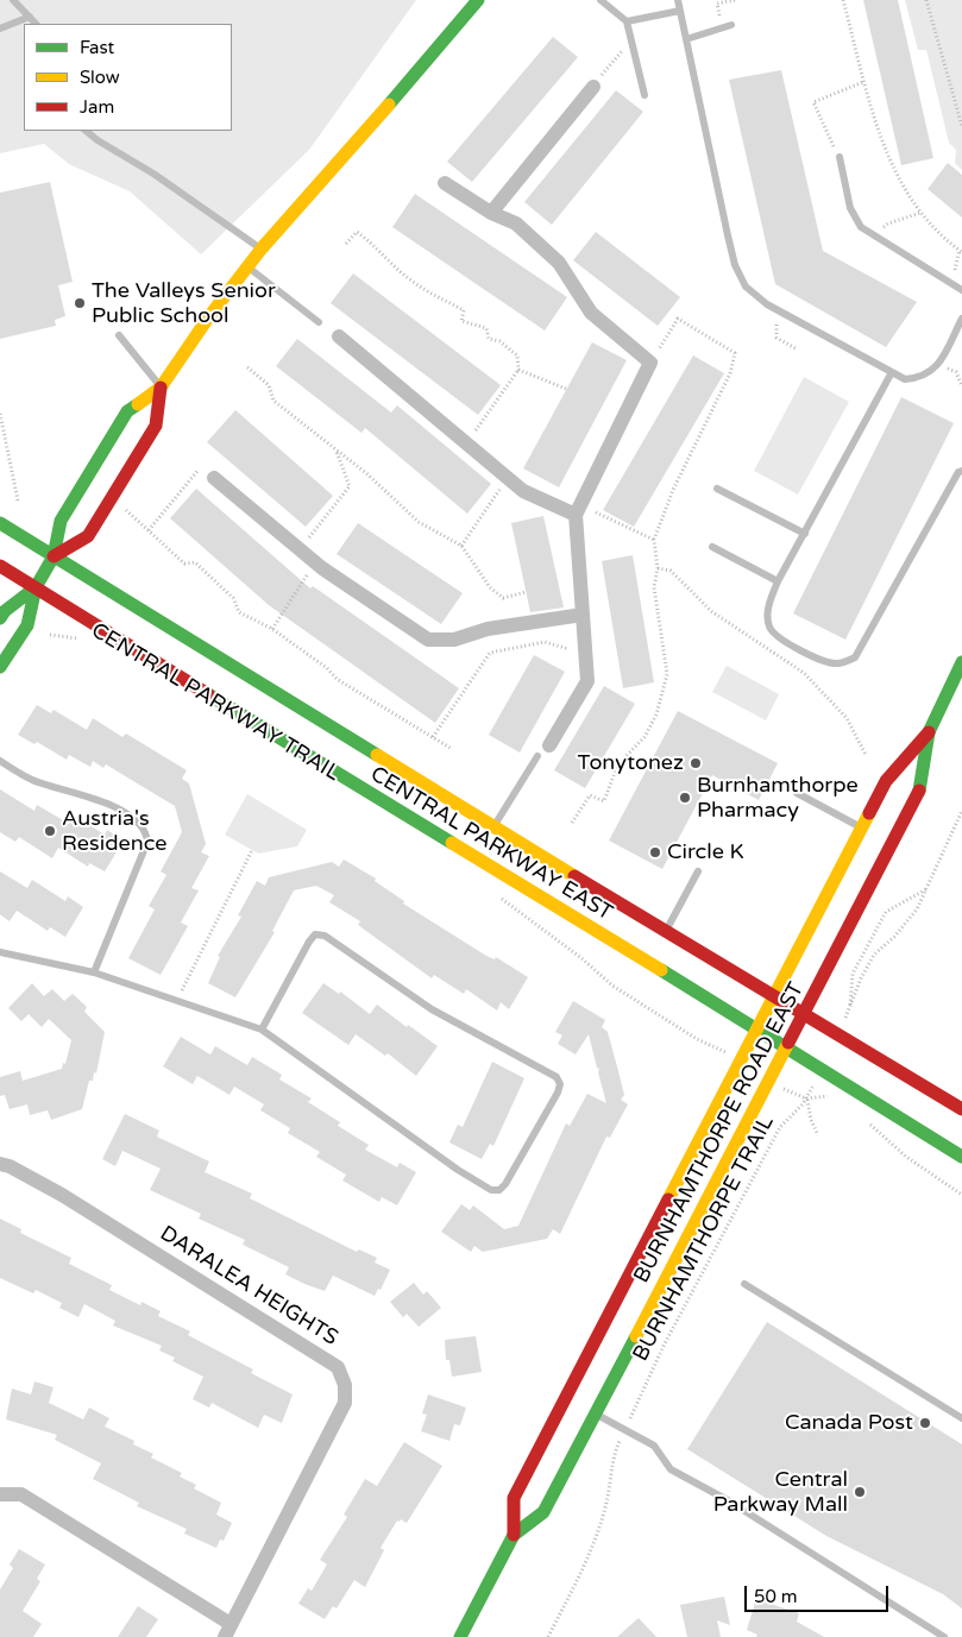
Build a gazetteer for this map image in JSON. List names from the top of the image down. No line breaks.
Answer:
{"streets":{"street":["CENTRAL PARKWAY EAST","BURNHAMTHORPE ROAD EAST","DARALEA HEIGHTS"],"path":["CENTRAL PARKWAY TRAIL","BURNHAMTHORPE TRAIL"]},"crossings":[["CENTRAL PARKWAY EAST","BURNHAMTHORPE ROAD EAST"]],"places":["The Valleys Senior Public School","Tonytonez","Burnhamthorpe Pharmacy","Austria's Residence","Circle K","Canada Post","Central Parkway Mall"],"legend":["Fast","Slow","Jam"],"scale_bar":"50 m"}
